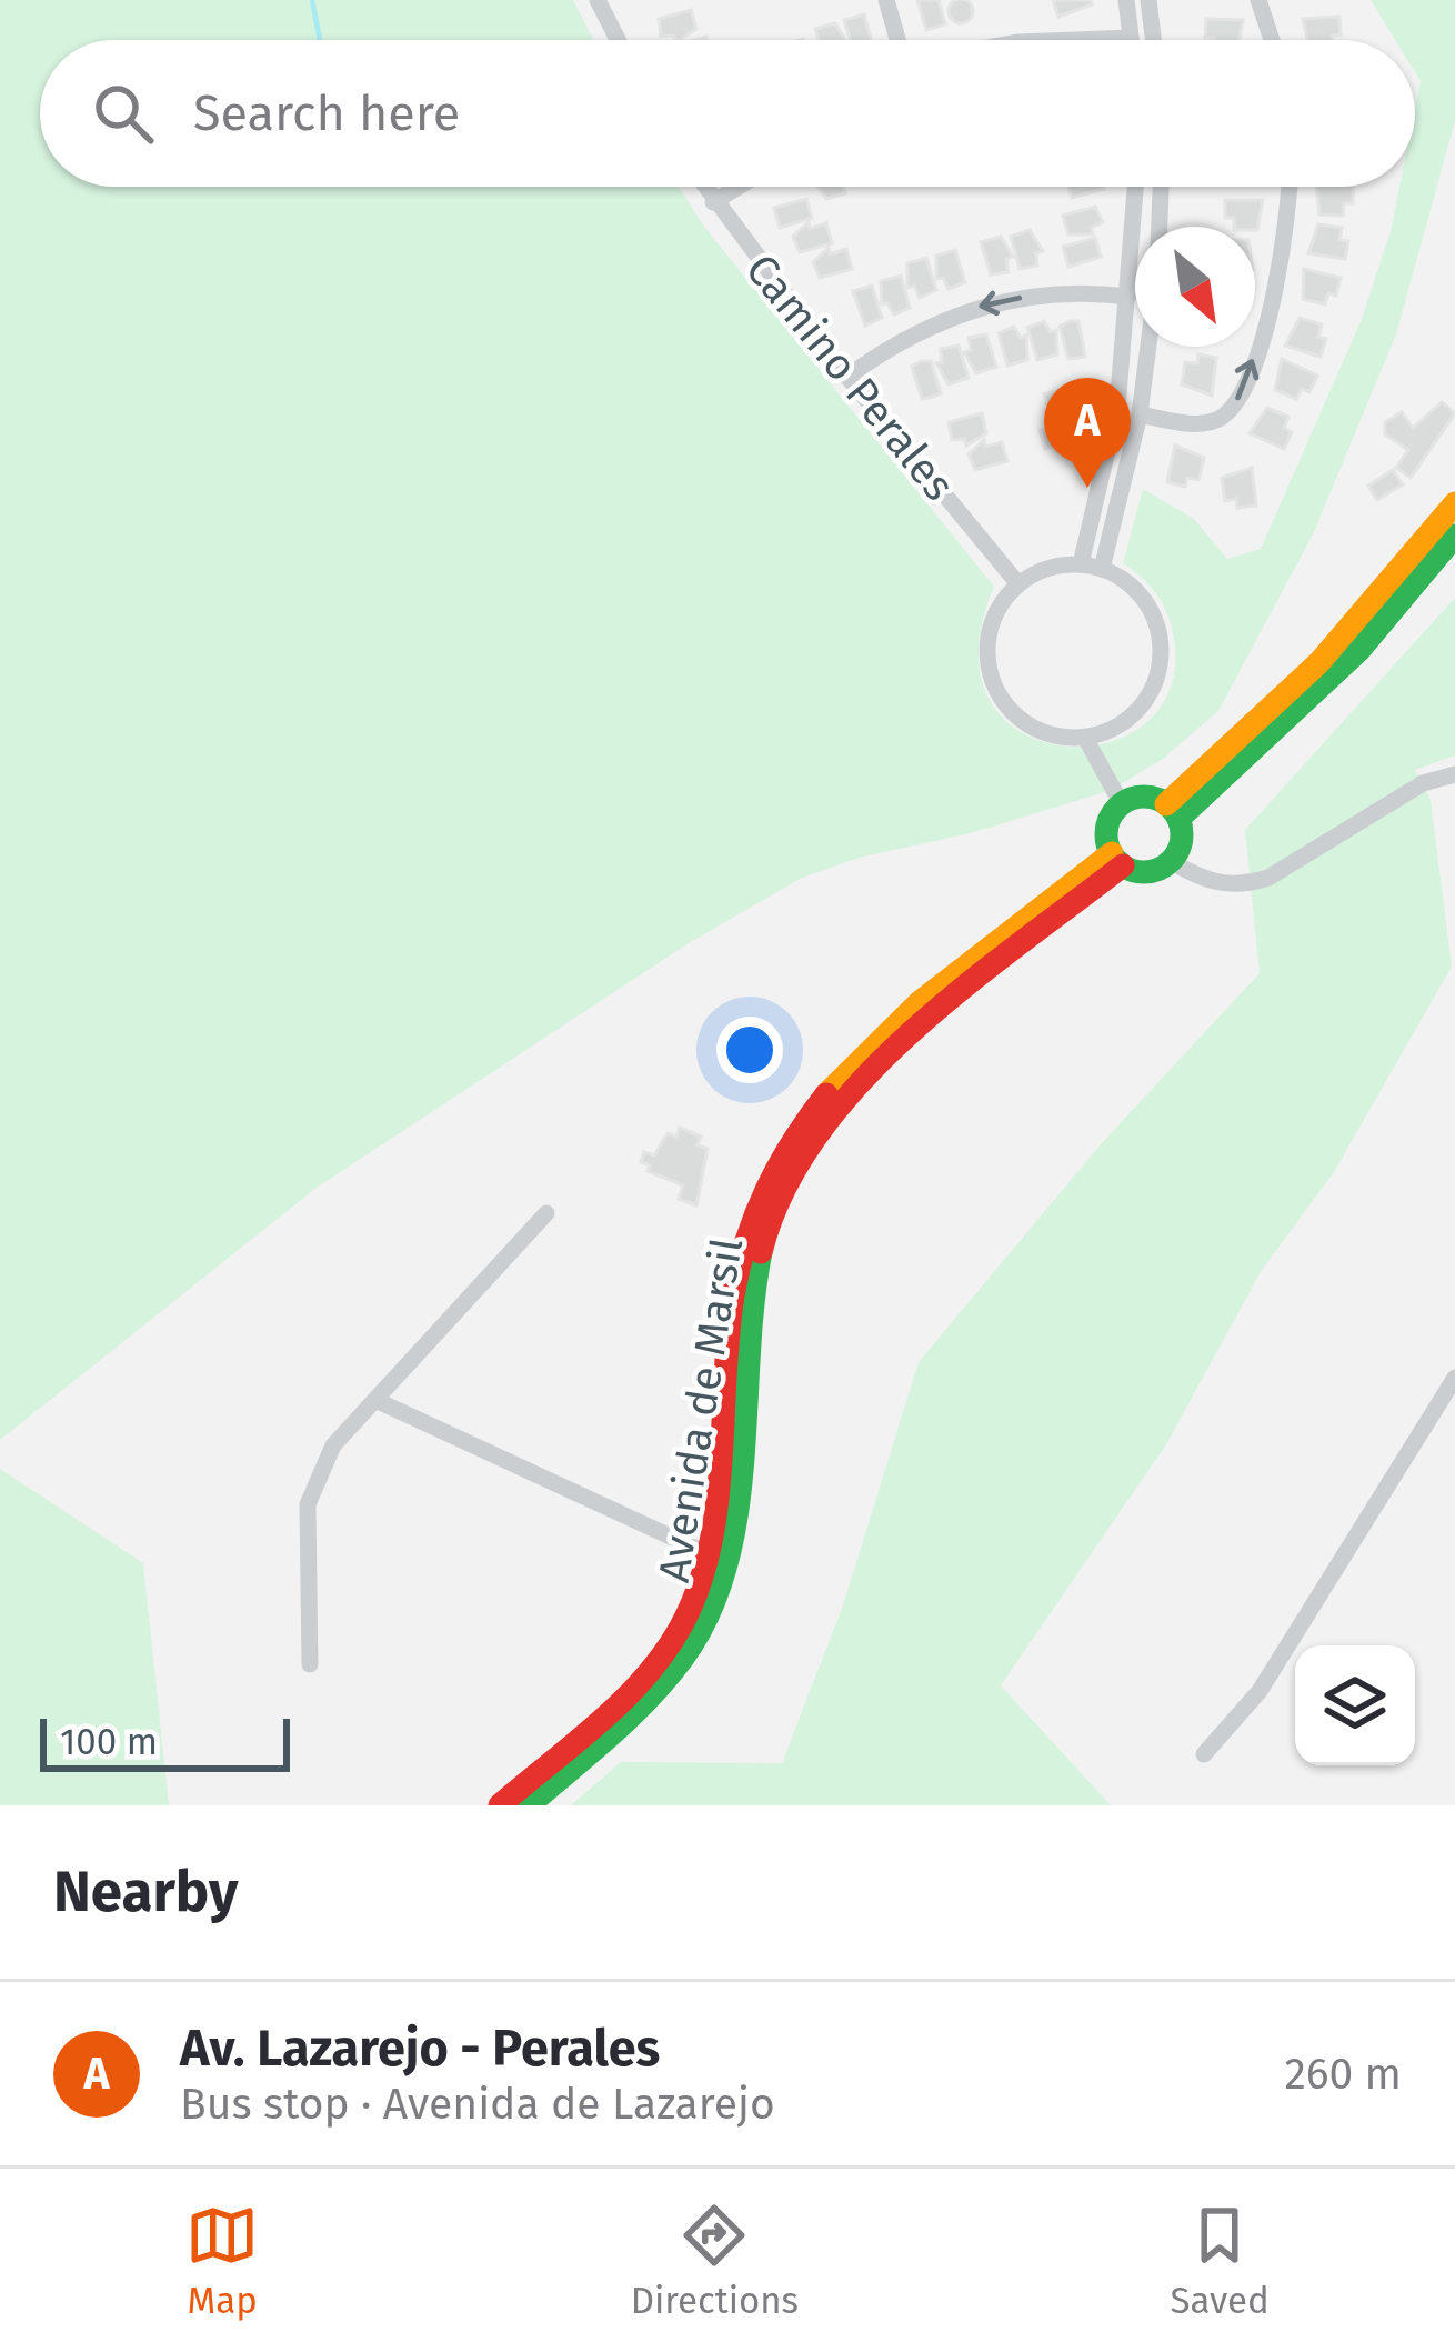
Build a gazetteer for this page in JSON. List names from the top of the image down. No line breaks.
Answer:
{"streets":{"street":["Camino Perales","Avenida de Marsil"]},"scale_bar":"100 m","north":"bottom right","page":{"search":"Search here","pins":"A","scale":"100 m","heading":"Nearby","list":[{"mark":"A","name":"Av. Lazarejo - Perales","note":"Bus stop · Avenida de Lazarejo","value":"260 m"}],"nav":["Map","Directions","Saved"]}}
